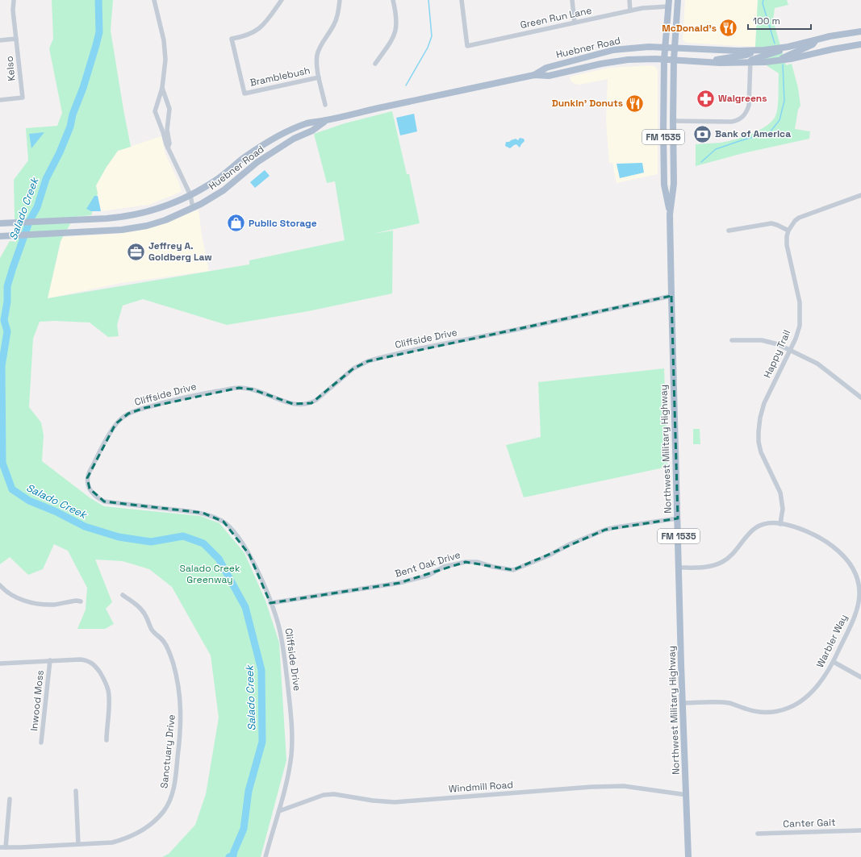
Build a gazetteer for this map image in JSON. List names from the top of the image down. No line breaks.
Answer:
{"streets":{"main road":["Huebner Road","FM 1535","Northwest Military Highway"],"street":["Green Run Lane","Kelso","Bramblebush","Cliffside Drive","Happy Trail","Bent Oak Drive","Warbler Way","Inwood Moss","Sanctuary Drive","Windmill Road","Canter Gait"]},"crossings":[["Green Run Lane","Northwest Military Highway"],["Huebner Road","Northwest Military Highway"],["Cliffside Drive","Northwest Military Highway"],["Cliffside Drive","Bent Oak Drive"],["Cliffside Drive","Windmill Road"],["Happy Trail","Warbler Way"],["Northwest Military Highway","Bent Oak Drive"],["Northwest Military Highway","Warbler Way"],["Northwest Military Highway","Windmill Road"]],"water":["Salado Creek"],"parks":["Salado Creek Greenway"],"places":{"restaurant":["McDonald's","Dunkin' Donuts"],"pharmacy":["Walgreens"],"bank":["Bank of America"],"shop":["Public Storage"],"office":["Jeffrey A. Goldberg Law"]},"scale_bar":"100 m"}
